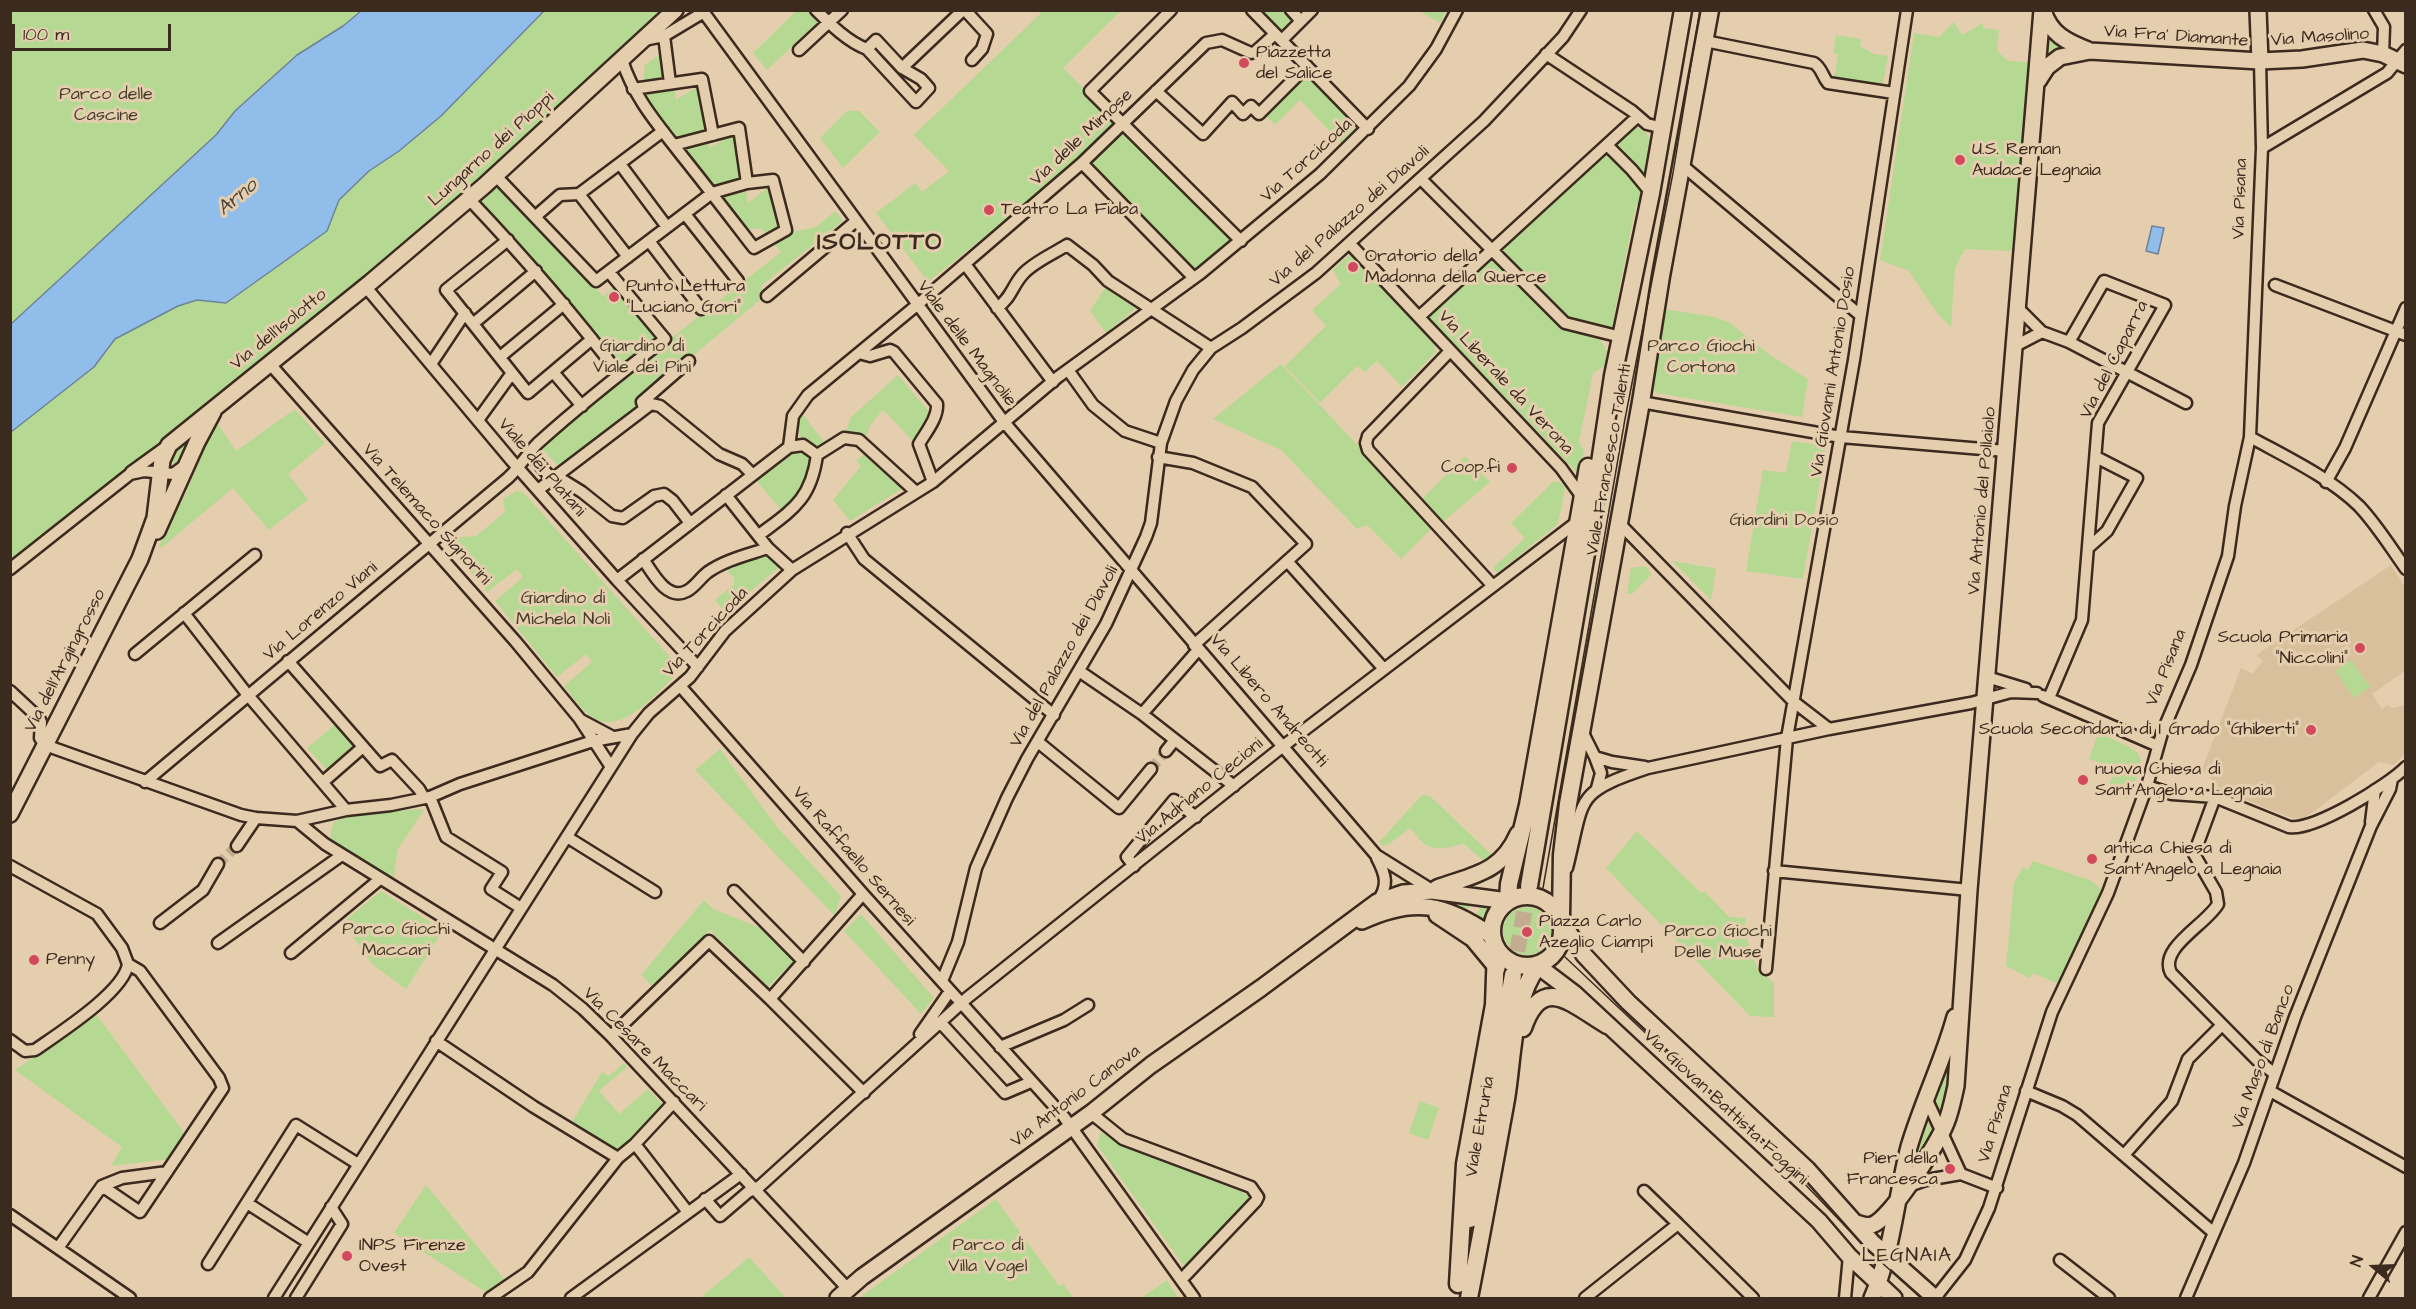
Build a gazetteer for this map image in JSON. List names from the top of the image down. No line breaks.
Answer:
{"streets":{"main road":["Viale Francesco Talenti","Viale Etruria"],"street":["Via Fra' Diamante","Via Masolino","Via delle Mimose","Lungarno dei Pioppi","Via Torcicoda","Via Pisana","Via del Palazzo dei Diavoli","Via dell'Isolotto","Viale delle Magnolie","Via del Caparra","Via Giovanni Antonio Dosio","Via Liberale da Verona","Viale dei Platani","Via Antonio del Pollaiolo","Via Telemaco Signorini","Via Lorenzo Viani","Via dell'Argingrosso","Via Libero Andreotti","Via Adriano Cecioni","Via Raffaello Sernesi","Via Cesare Maccari","Via Maso di Banco","Via Antonio Canova","Via Giovan Battista Foggini"]},"crossings":[["Via Fra' Diamante","Via Masolino"],["Via Fra' Diamante","Via Pisana"],["Via Fra' Diamante","Via Antonio del Pollaiolo"],["Via Masolino","Via Pisana"],["Via delle Mimose","Viale delle Magnolie"],["Lungarno dei Pioppi","Via dell'Isolotto"],["Lungarno dei Pioppi","Viale dei Platani"],["Via Torcicoda","Viale delle Magnolie"],["Via Torcicoda","Viale dei Platani"],["Via Torcicoda","Via Telemaco Signorini"],["Via Torcicoda","Via Raffaello Sernesi"],["Via Torcicoda","Via Cesare Maccari"],["Via Pisana","Via Giovan Battista Foggini"],["Via del Palazzo dei Diavoli","Viale delle Magnolie"],["Via del Palazzo dei Diavoli","Via Liberale da Verona"],["Via del Palazzo dei Diavoli","Via Libero Andreotti"],["Via del Palazzo dei Diavoli","Via Raffaello Sernesi"],["Via dell'Isolotto","Viale dei Platani"],["Via dell'Isolotto","Via Telemaco Signorini"],["Via dell'Isolotto","Via dell'Argingrosso"],["Viale delle Magnolie","Via Libero Andreotti"],["Via Liberale da Verona","Viale Francesco Talenti"],["Viale Francesco Talenti","Via Libero Andreotti"],["Viale Francesco Talenti","Via Adriano Cecioni"],["Viale Francesco Talenti","Via Antonio Canova"],["Viale Francesco Talenti","Via Giovan Battista Foggini"],["Viale Francesco Talenti","Viale Etruria"],["Viale dei Platani","Via Lorenzo Viani"],["Via Antonio del Pollaiolo","Via Giovan Battista Foggini"],["Via Telemaco Signorini","Via Lorenzo Viani"],["Via Libero Andreotti","Via Adriano Cecioni"],["Via Libero Andreotti","Via Antonio Canova"],["Via Adriano Cecioni","Via Raffaello Sernesi"],["Via Raffaello Sernesi","Via Antonio Canova"],["Via Cesare Maccari","Via Antonio Canova"],["Via Giovan Battista Foggini","Viale Etruria"]],"districts":["ISOLOTTO","LEGNAIA"],"water":["Arno"],"parks":["Parco delle Cascine","Giardino di Viale dei Pini","Parco Giochi Cortona","Giardini Dosio","Giardino di Michela Noli","Parco Giochi Maccari","Parco Giochi Delle Muse","Parco di Villa Vogel"],"places":["Piazzetta del Salice","U.S. Reman Audace Legnaia","Teatro La Fiaba","Oratorio della Madonna della Querce","Punto Lettura “Luciano Gori”","Coop.fi","Scuola Primaria \"Niccolini\"","Scuola Secondaria di I Grado \"Ghiberti\"","nuova Chiesa di Sant'Angelo a Legnaia","antica Chiesa di Sant'Angelo a Legnaia","Piazza Carlo Azeglio Ciampi","Penny","Pier della Francesca","INPS Firenze Ovest"],"scale_bar":"100 m","north":"left"}
